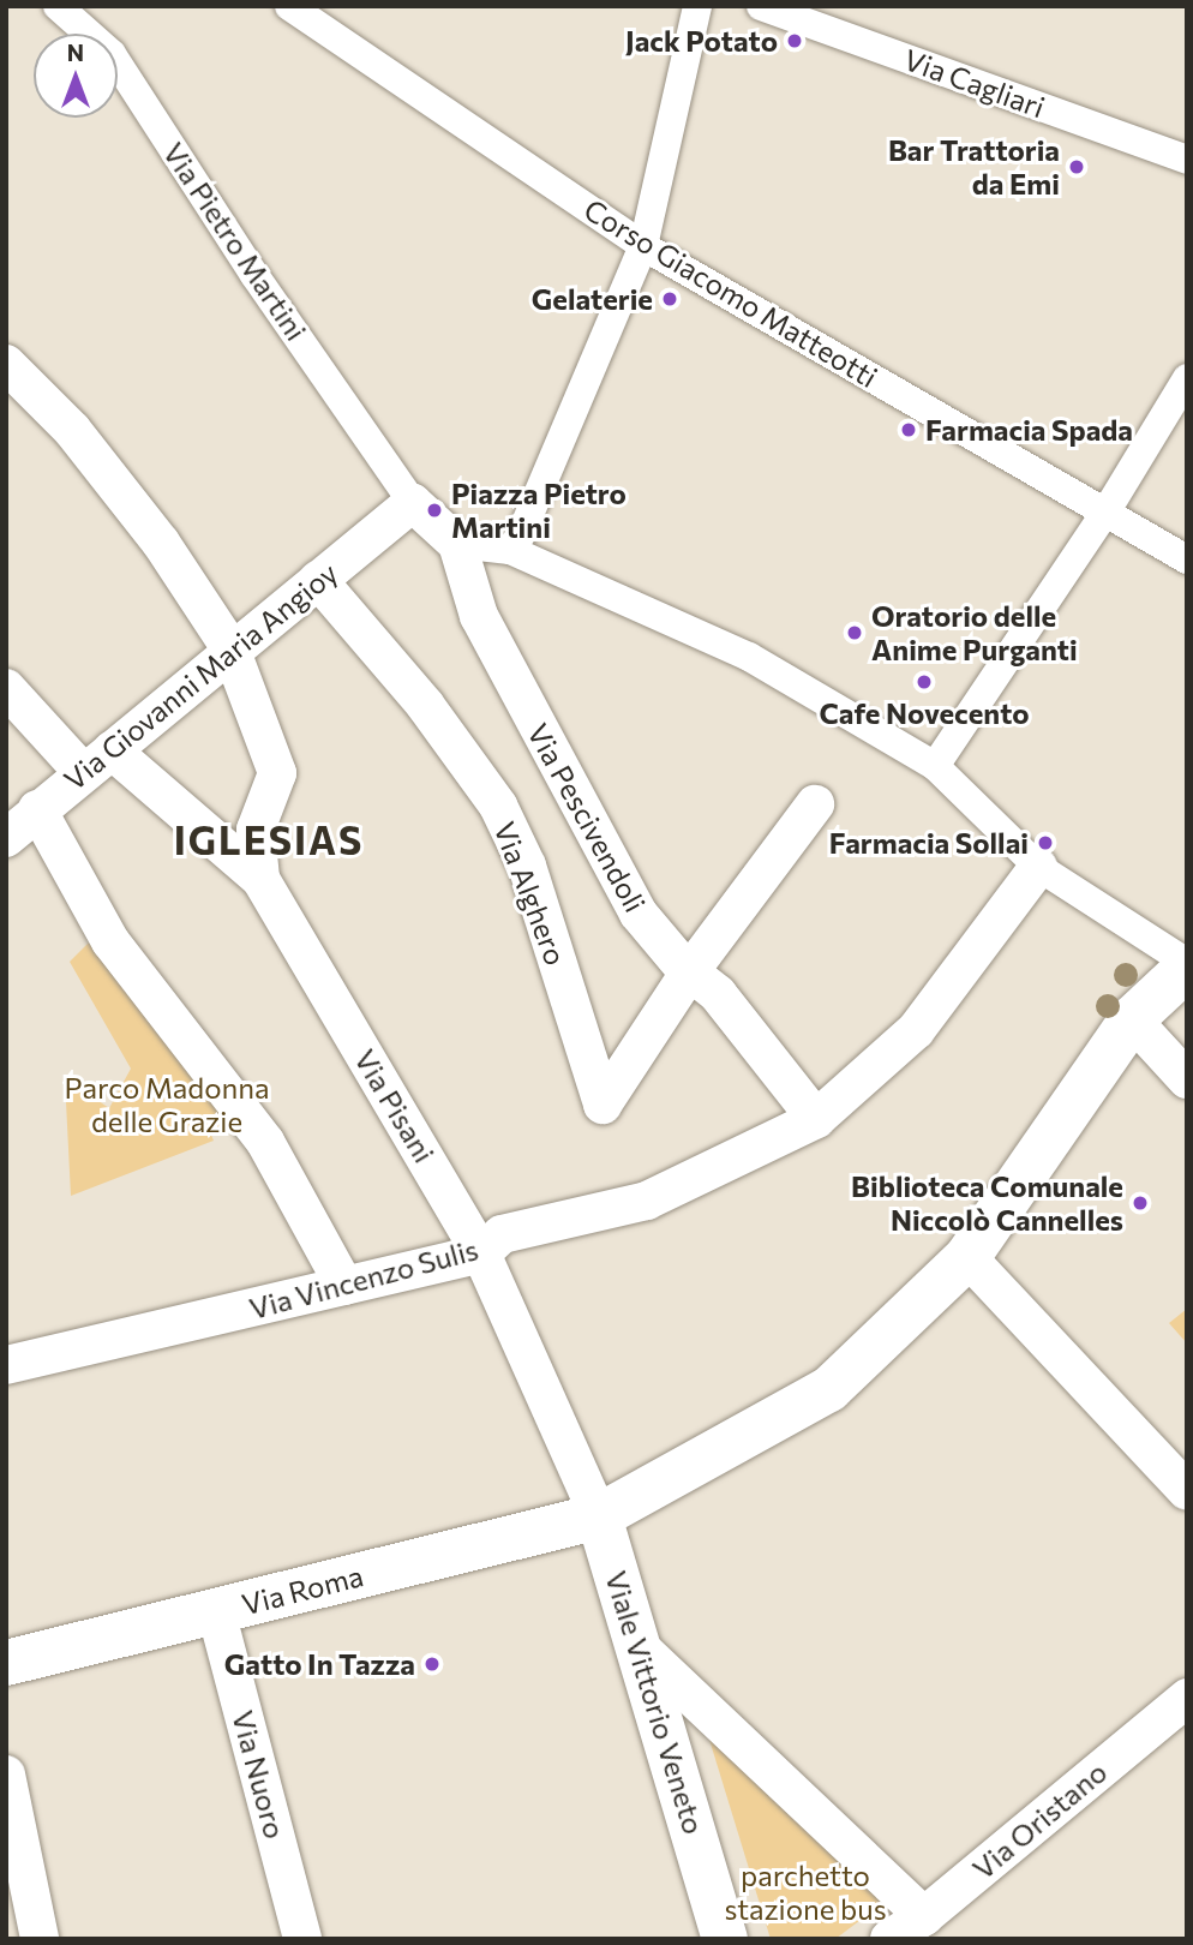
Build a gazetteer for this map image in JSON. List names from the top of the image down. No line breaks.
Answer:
{"streets":{"main road":["Via Roma","Viale Vittorio Veneto"],"street":["Via Cagliari","Via Pietro Martini","Corso Giacomo Matteotti","Via Giovanni Maria Angioy","Via Pescivendoli","Via Alghero","Via Pisani","Via Vincenzo Sulis","Via Nuoro","Via Oristano"]},"crossings":[["Via Pietro Martini","Via Giovanni Maria Angioy"],["Via Giovanni Maria Angioy","Via Alghero"],["Via Giovanni Maria Angioy","Via Pisani"],["Via Pescivendoli","Via Alghero"],["Via Pescivendoli","Via Vincenzo Sulis"],["Via Pisani","Via Vincenzo Sulis"],["Via Pisani","Via Roma"],["Via Pisani","Viale Vittorio Veneto"],["Via Roma","Viale Vittorio Veneto"],["Via Roma","Via Nuoro"]],"districts":["IGLESIAS"],"parks":["Parco Madonna delle Grazie","parchetto stazione bus"],"places":["Jack Potato","Bar Trattoria da Emi","Gelaterie","Farmacia Spada","Piazza Pietro Martini","Oratorio delle Anime Purganti","Cafe Novecento","Farmacia Sollai","Biblioteca Comunale Niccolò Cannelles","Gatto In Tazza"],"north":"top"}
